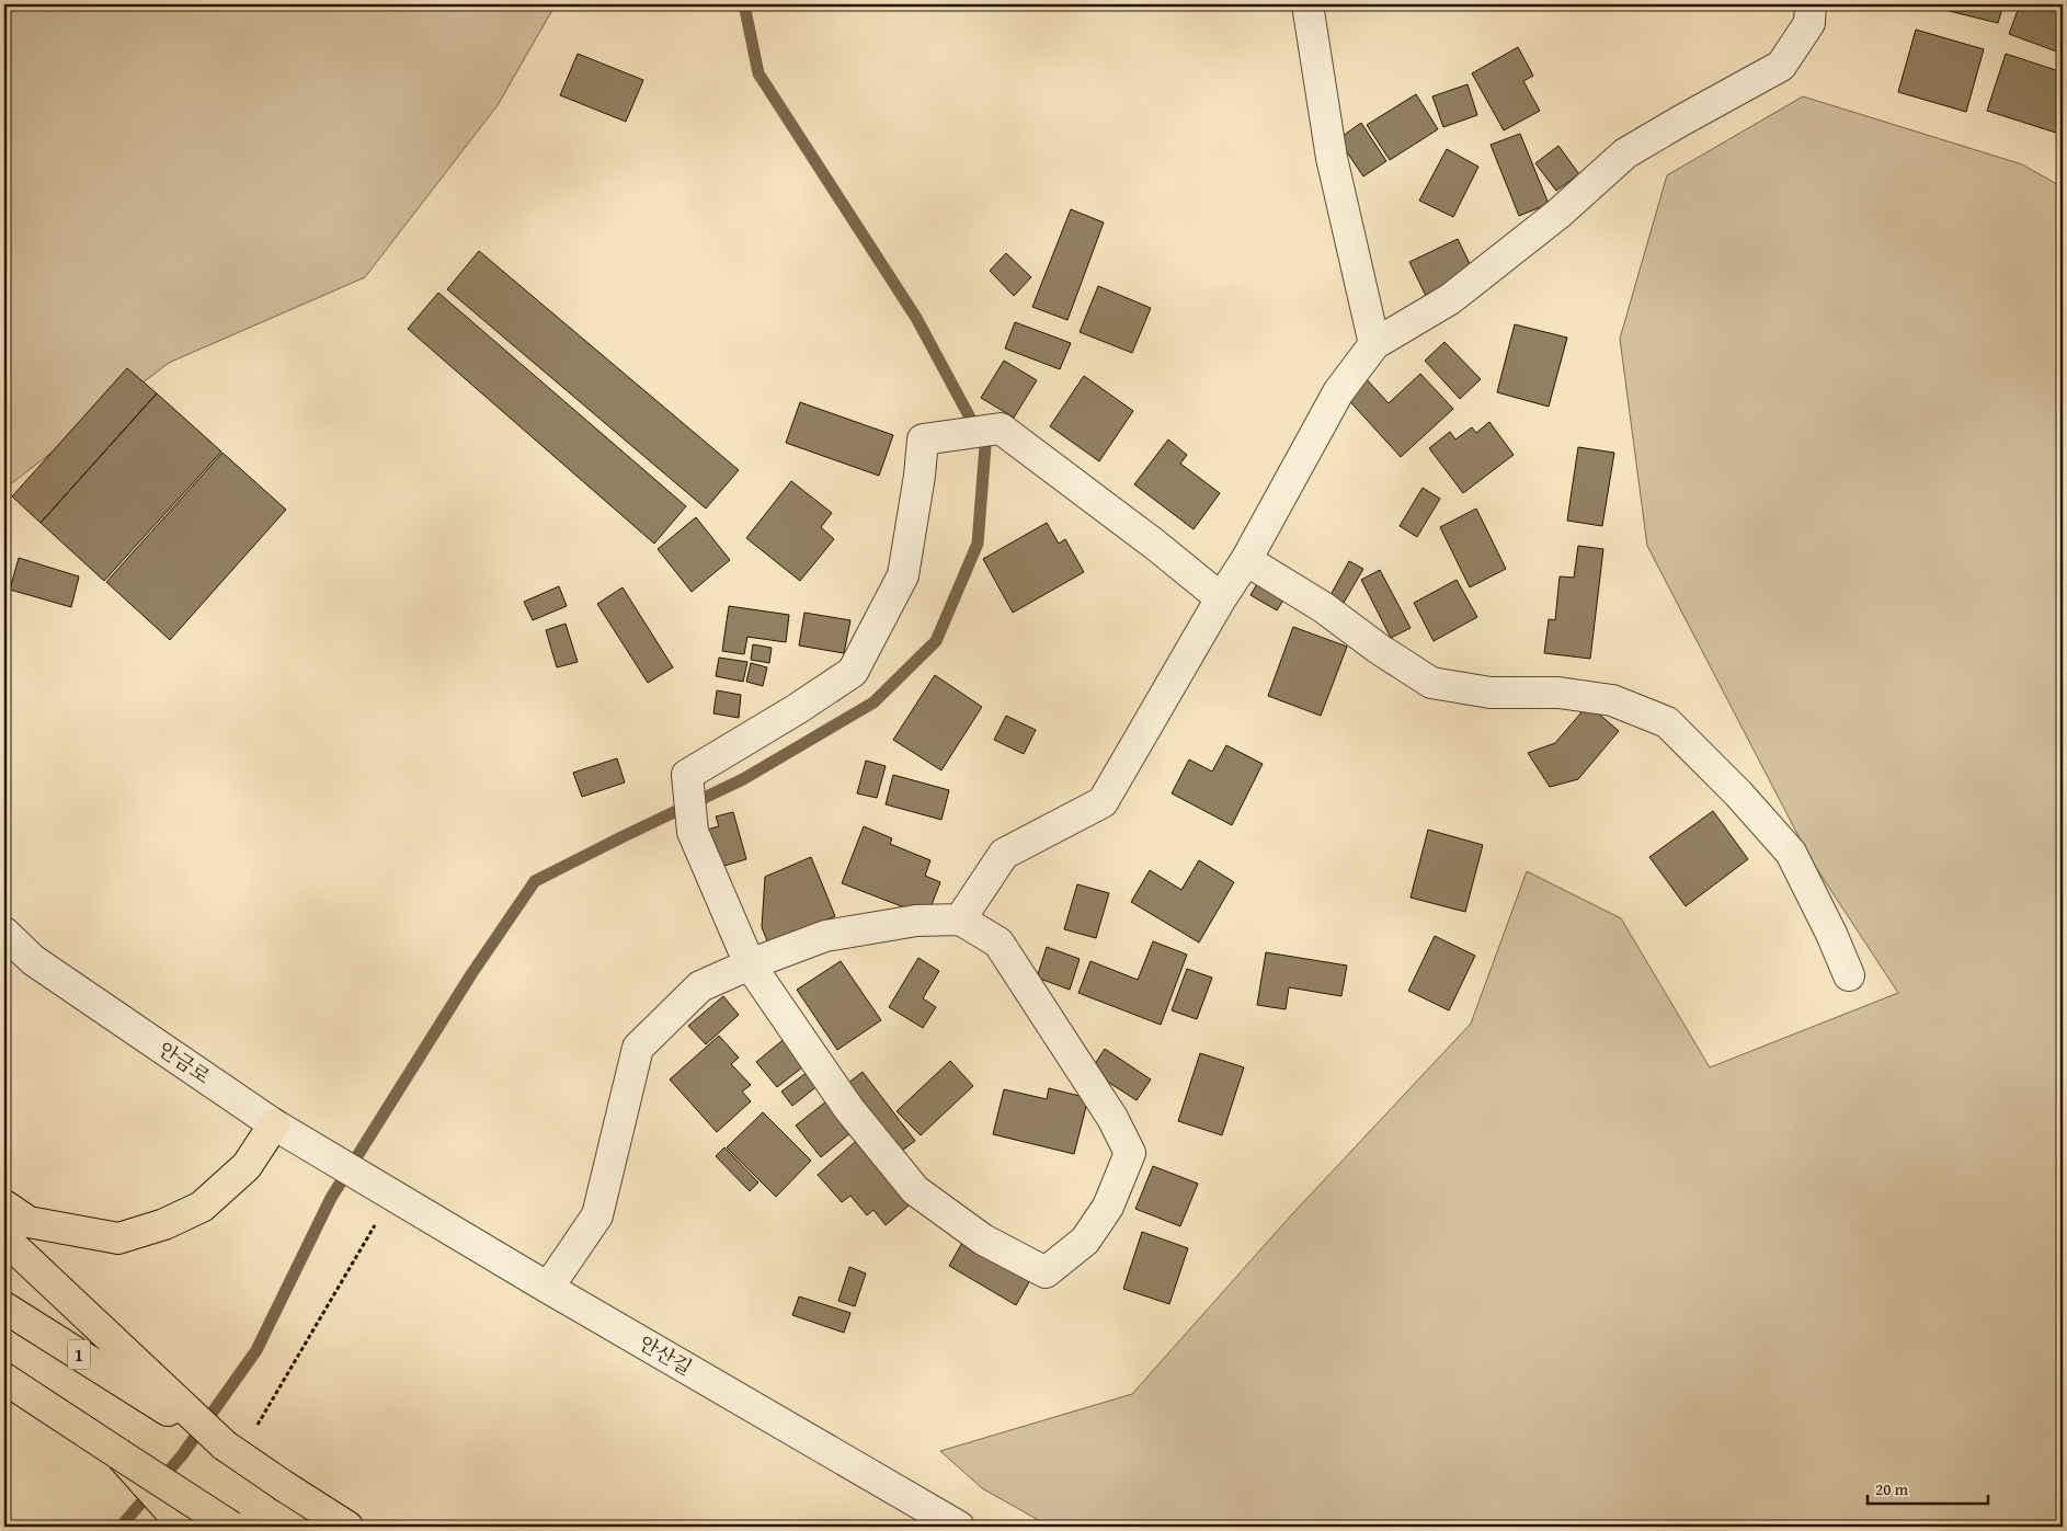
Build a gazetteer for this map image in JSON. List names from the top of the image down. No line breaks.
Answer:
{"streets":{"highway":["1"],"street":["안금로","안산길"]},"crossings":[["안금로","안산길"]],"scale_bar":"20 m"}
